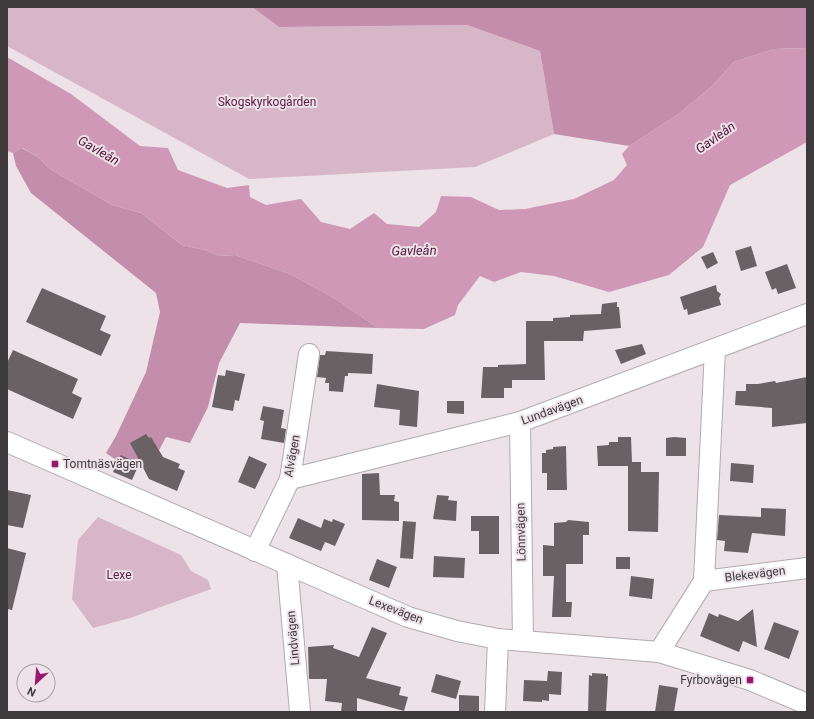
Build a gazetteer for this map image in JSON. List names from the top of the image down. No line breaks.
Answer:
{"streets":{"street":["Lundavägen","Alvägen","Lönnvägen","Blekevägen","Lexevägen","Lindvägen"]},"crossings":[["Lundavägen","Alvägen"],["Lundavägen","Lönnvägen"],["Alvägen","Lexevägen"],["Lönnvägen","Lexevägen"],["Lexevägen","Lindvägen"]],"water":["Gavleån"],"parks":["Skogskyrkogården","Lexe"],"places":{"transit":["Tomtnäsvägen","Fyrbovägen"]},"north":"bottom left"}
